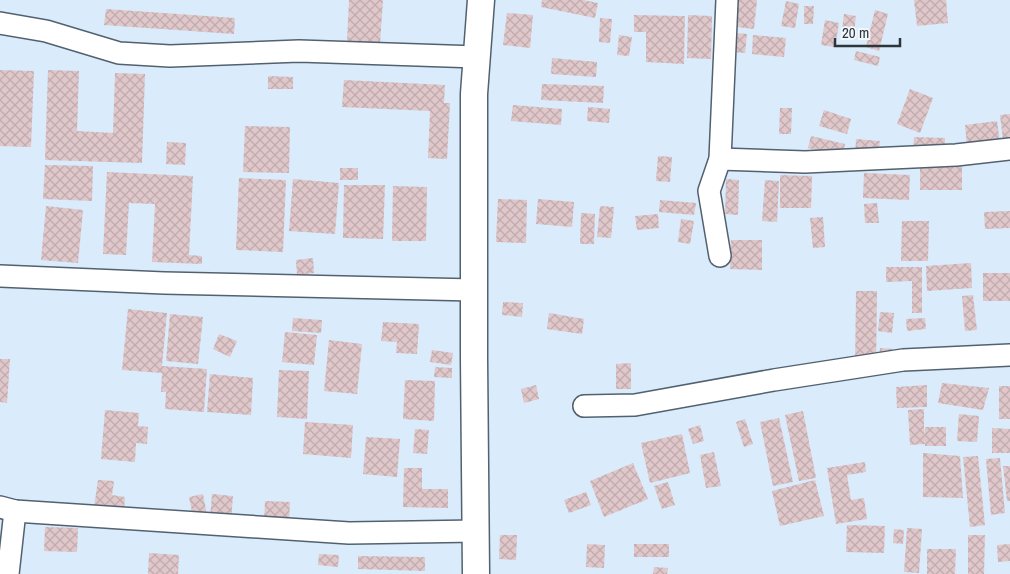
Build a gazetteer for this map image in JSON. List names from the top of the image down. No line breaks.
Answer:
{"scale_bar":"20 m"}
